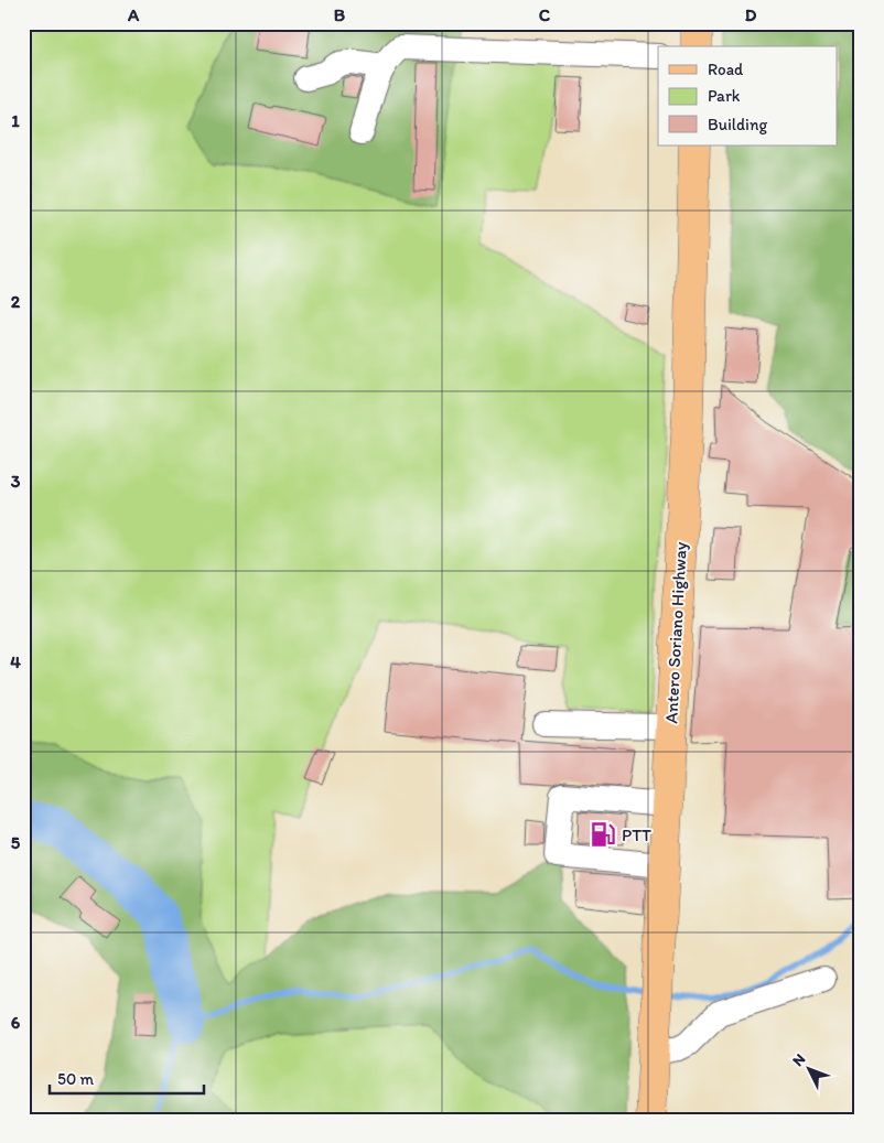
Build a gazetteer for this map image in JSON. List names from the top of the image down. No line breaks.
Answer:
{"streets":{"main road":["Antero Soriano Highway"]},"places":{"fuel station":["PTT"]},"legend":["Road","Park","Building"],"scale_bar":"50 m","north":"top left","grid":{"columns":["A","B","C","D"],"rows":["1","2","3","4","5","6"]}}
